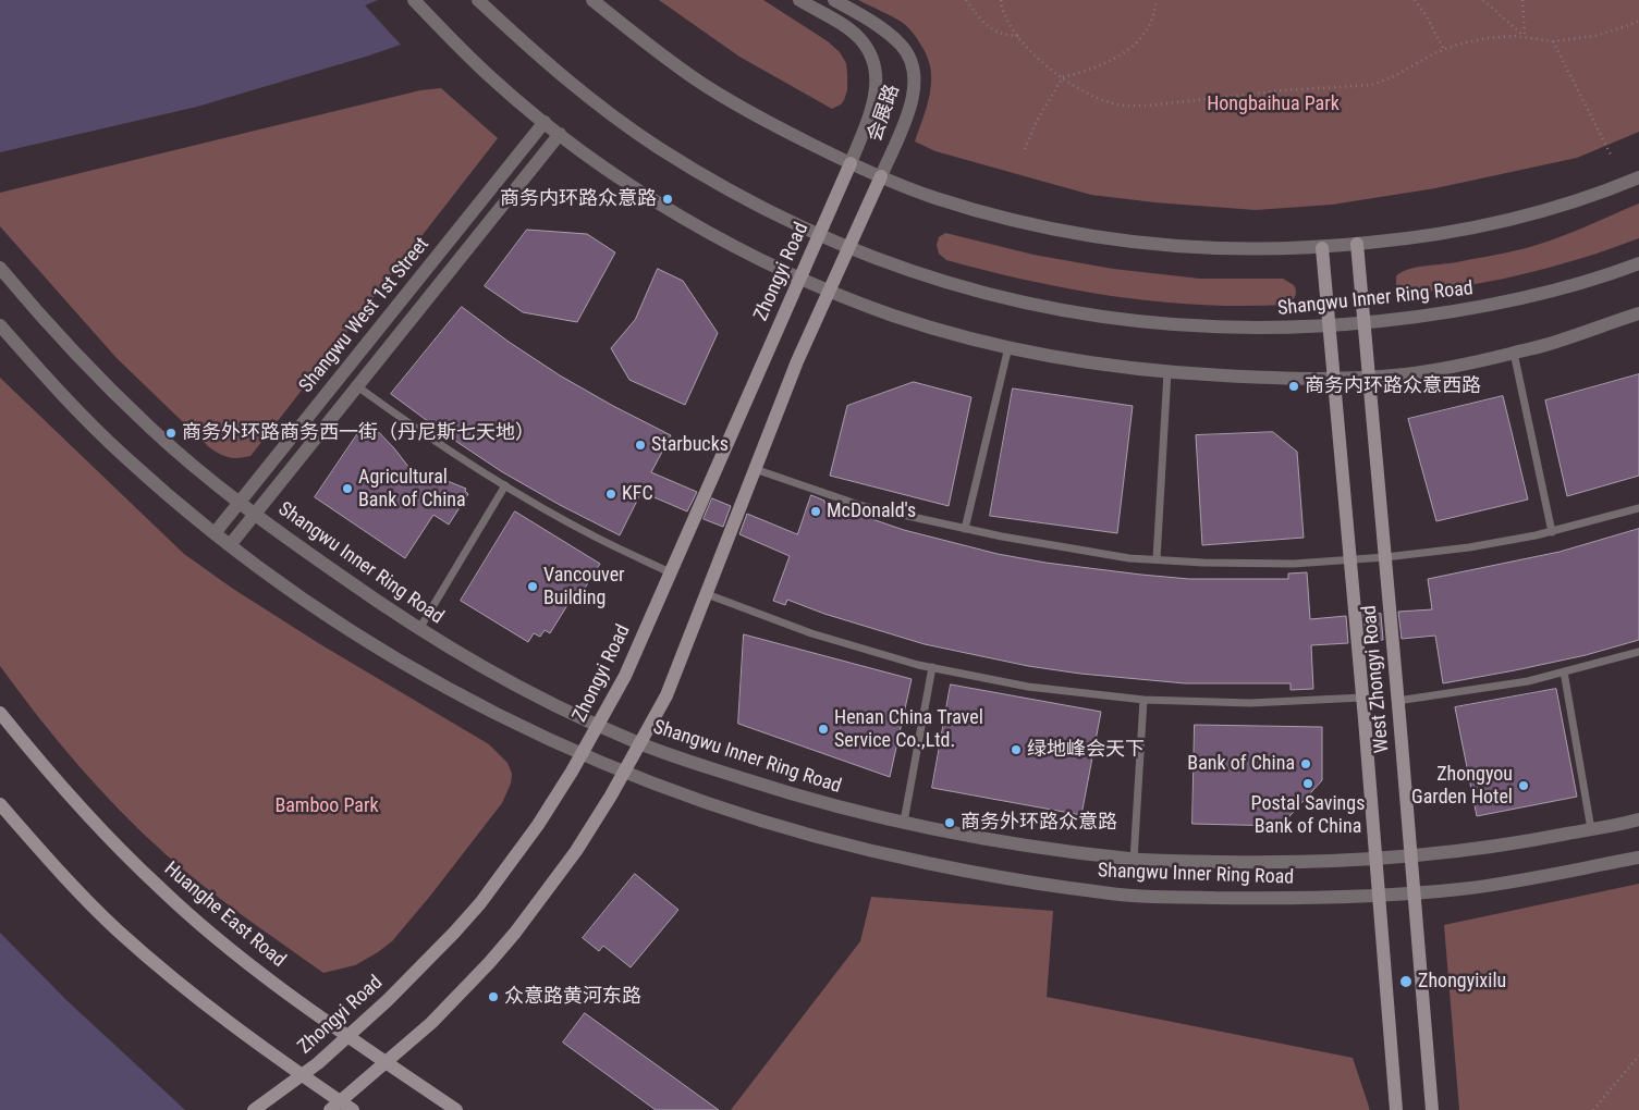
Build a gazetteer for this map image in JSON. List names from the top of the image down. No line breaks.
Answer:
{"streets":{"main road":["Zhongyi Road","West Zhongyi Road","Huanghe East Road"],"street":["会展路","Shangwu Inner Ring Road","Shangwu West 1st Street"]},"crossings":[["会展路","Zhongyi Road"],["Zhongyi Road","Shangwu Inner Ring Road"],["Zhongyi Road","Huanghe East Road"],["Shangwu Inner Ring Road","Shangwu West 1st Street"],["Shangwu Inner Ring Road","West Zhongyi Road"]],"parks":["Hongbaihua Park","Bamboo Park"],"places":["商务内环路众意路","商务内环路众意西路","商务外环路商务西一街（丹尼斯七天地）","Starbucks","Agricultural Bank of China","KFC","McDonald's","Vancouver Building","Henan China Travel Service Co.,Ltd.","绿地峰会天下","Bank of China","Postal Savings Bank of China","Zhongyou Garden Hotel","商务外环路众意路","Zhongyixilu","众意路黄河东路"]}
